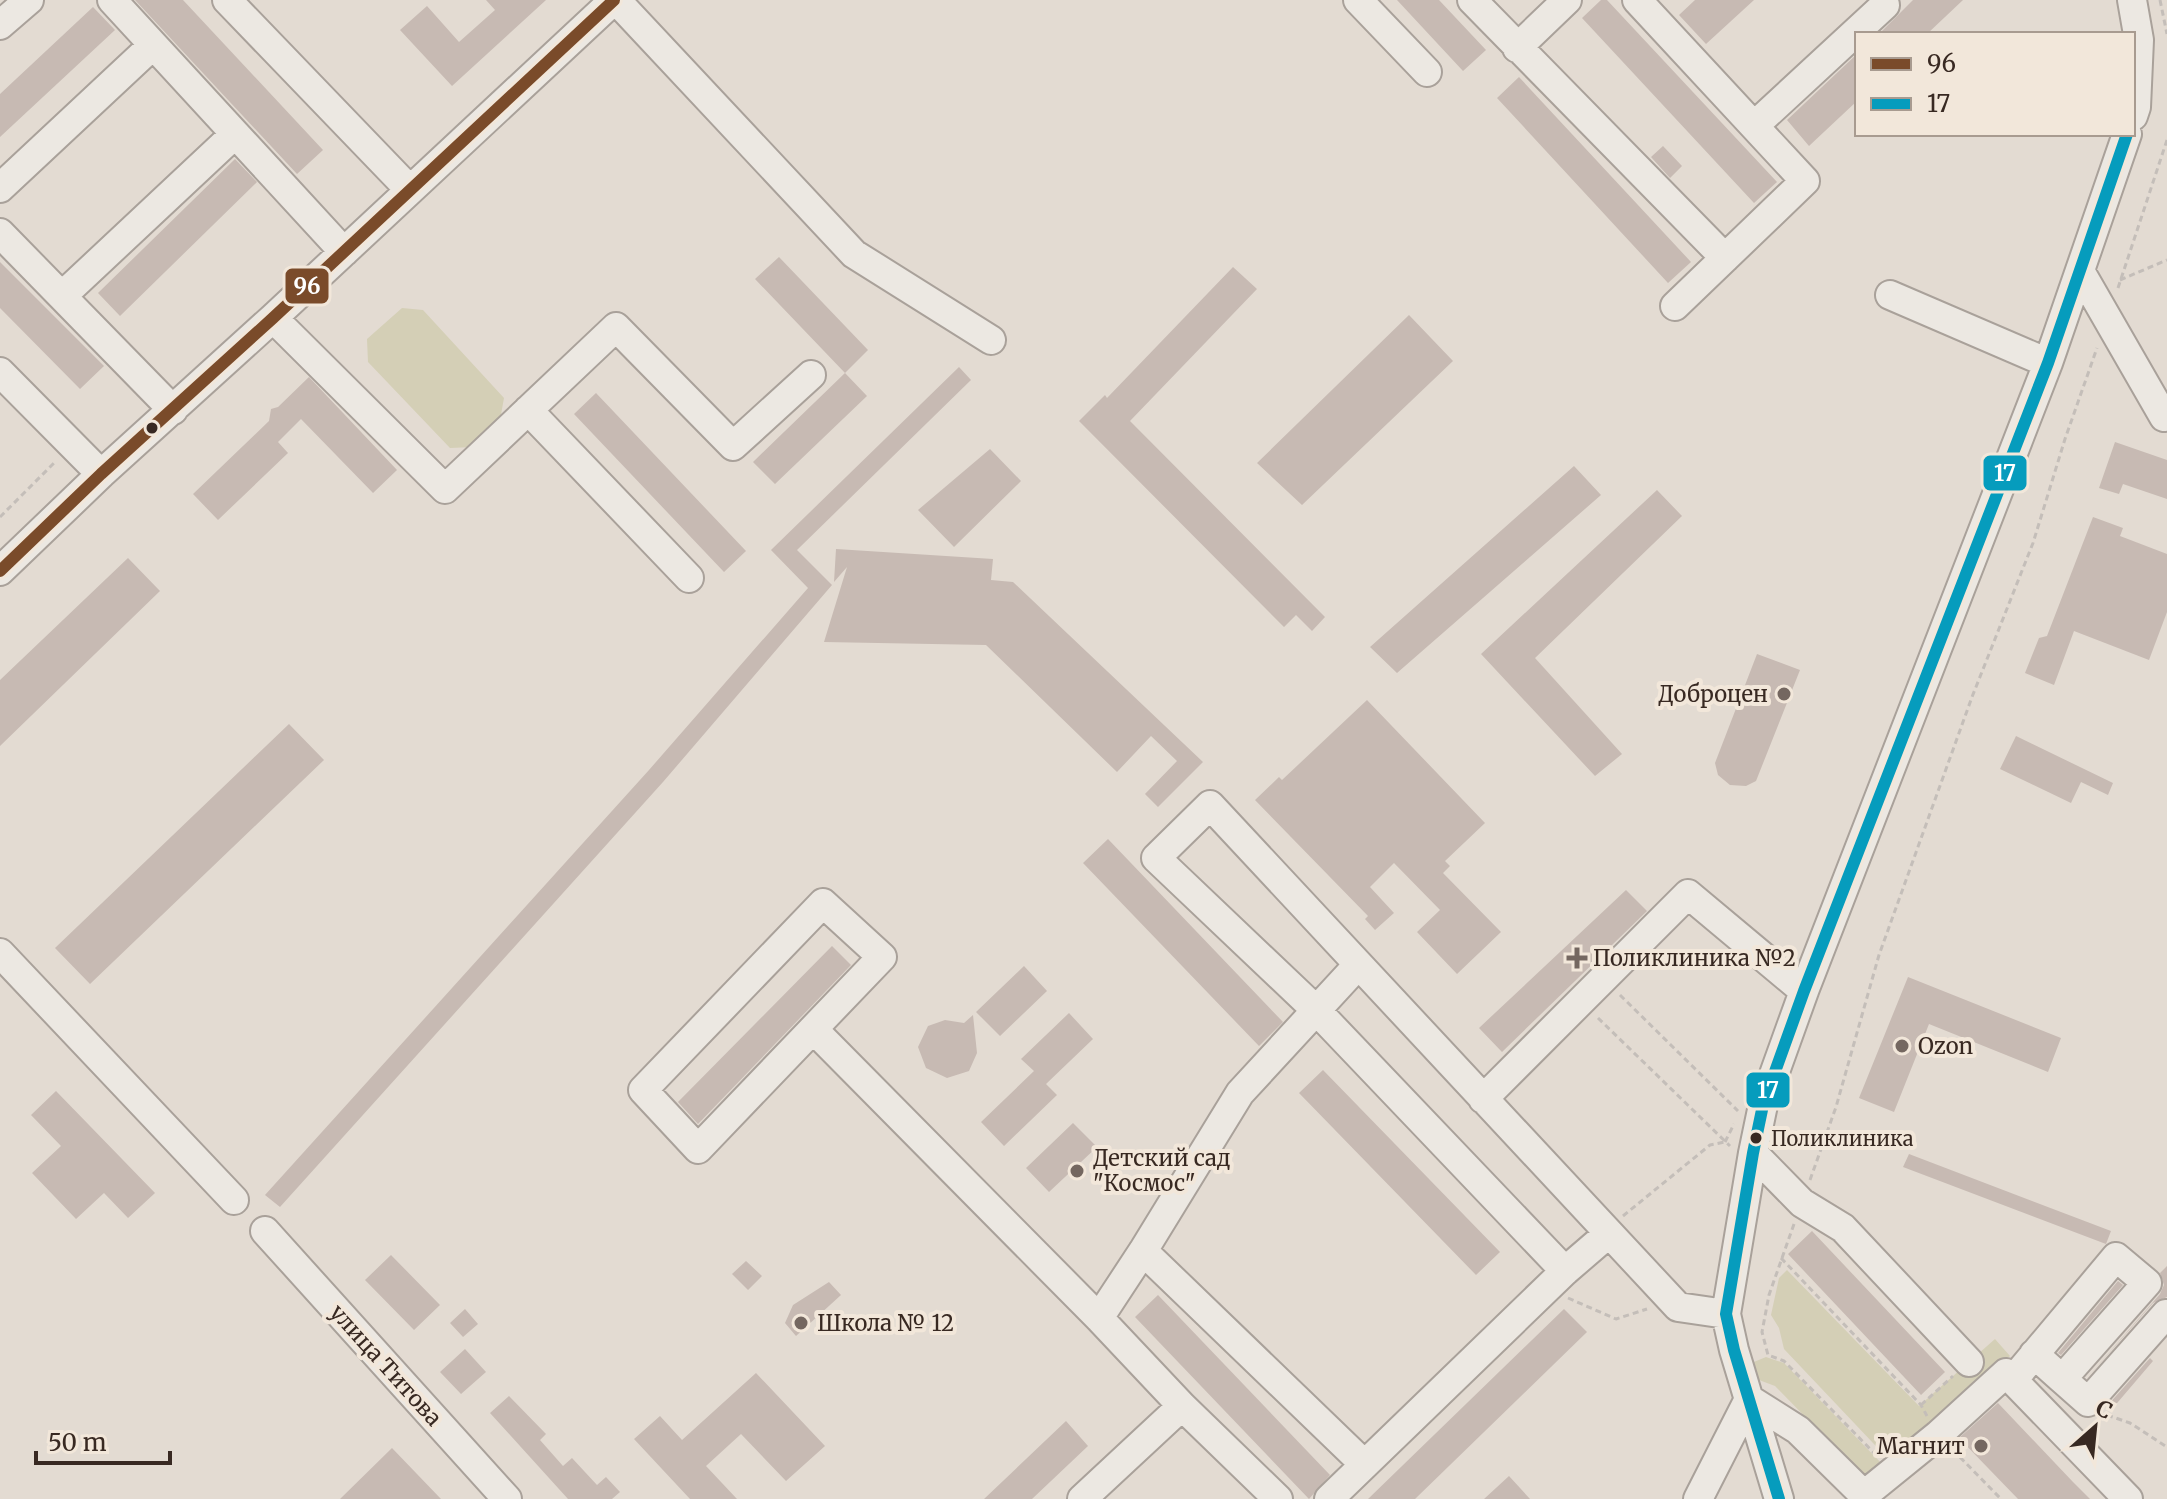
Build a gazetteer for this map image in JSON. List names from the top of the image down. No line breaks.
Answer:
{"streets":{"street":["улица Титова"]},"places":{"other":["Доброцен","Ozon","Поликлиника","Детский сад \"Космос\"","Школа № 12","Магнит"],"health":["Поликлиника №2"]},"lines":["transit line 96","transit line 17"],"legend":["96","17"],"scale_bar":"50 m","north":"top right"}
